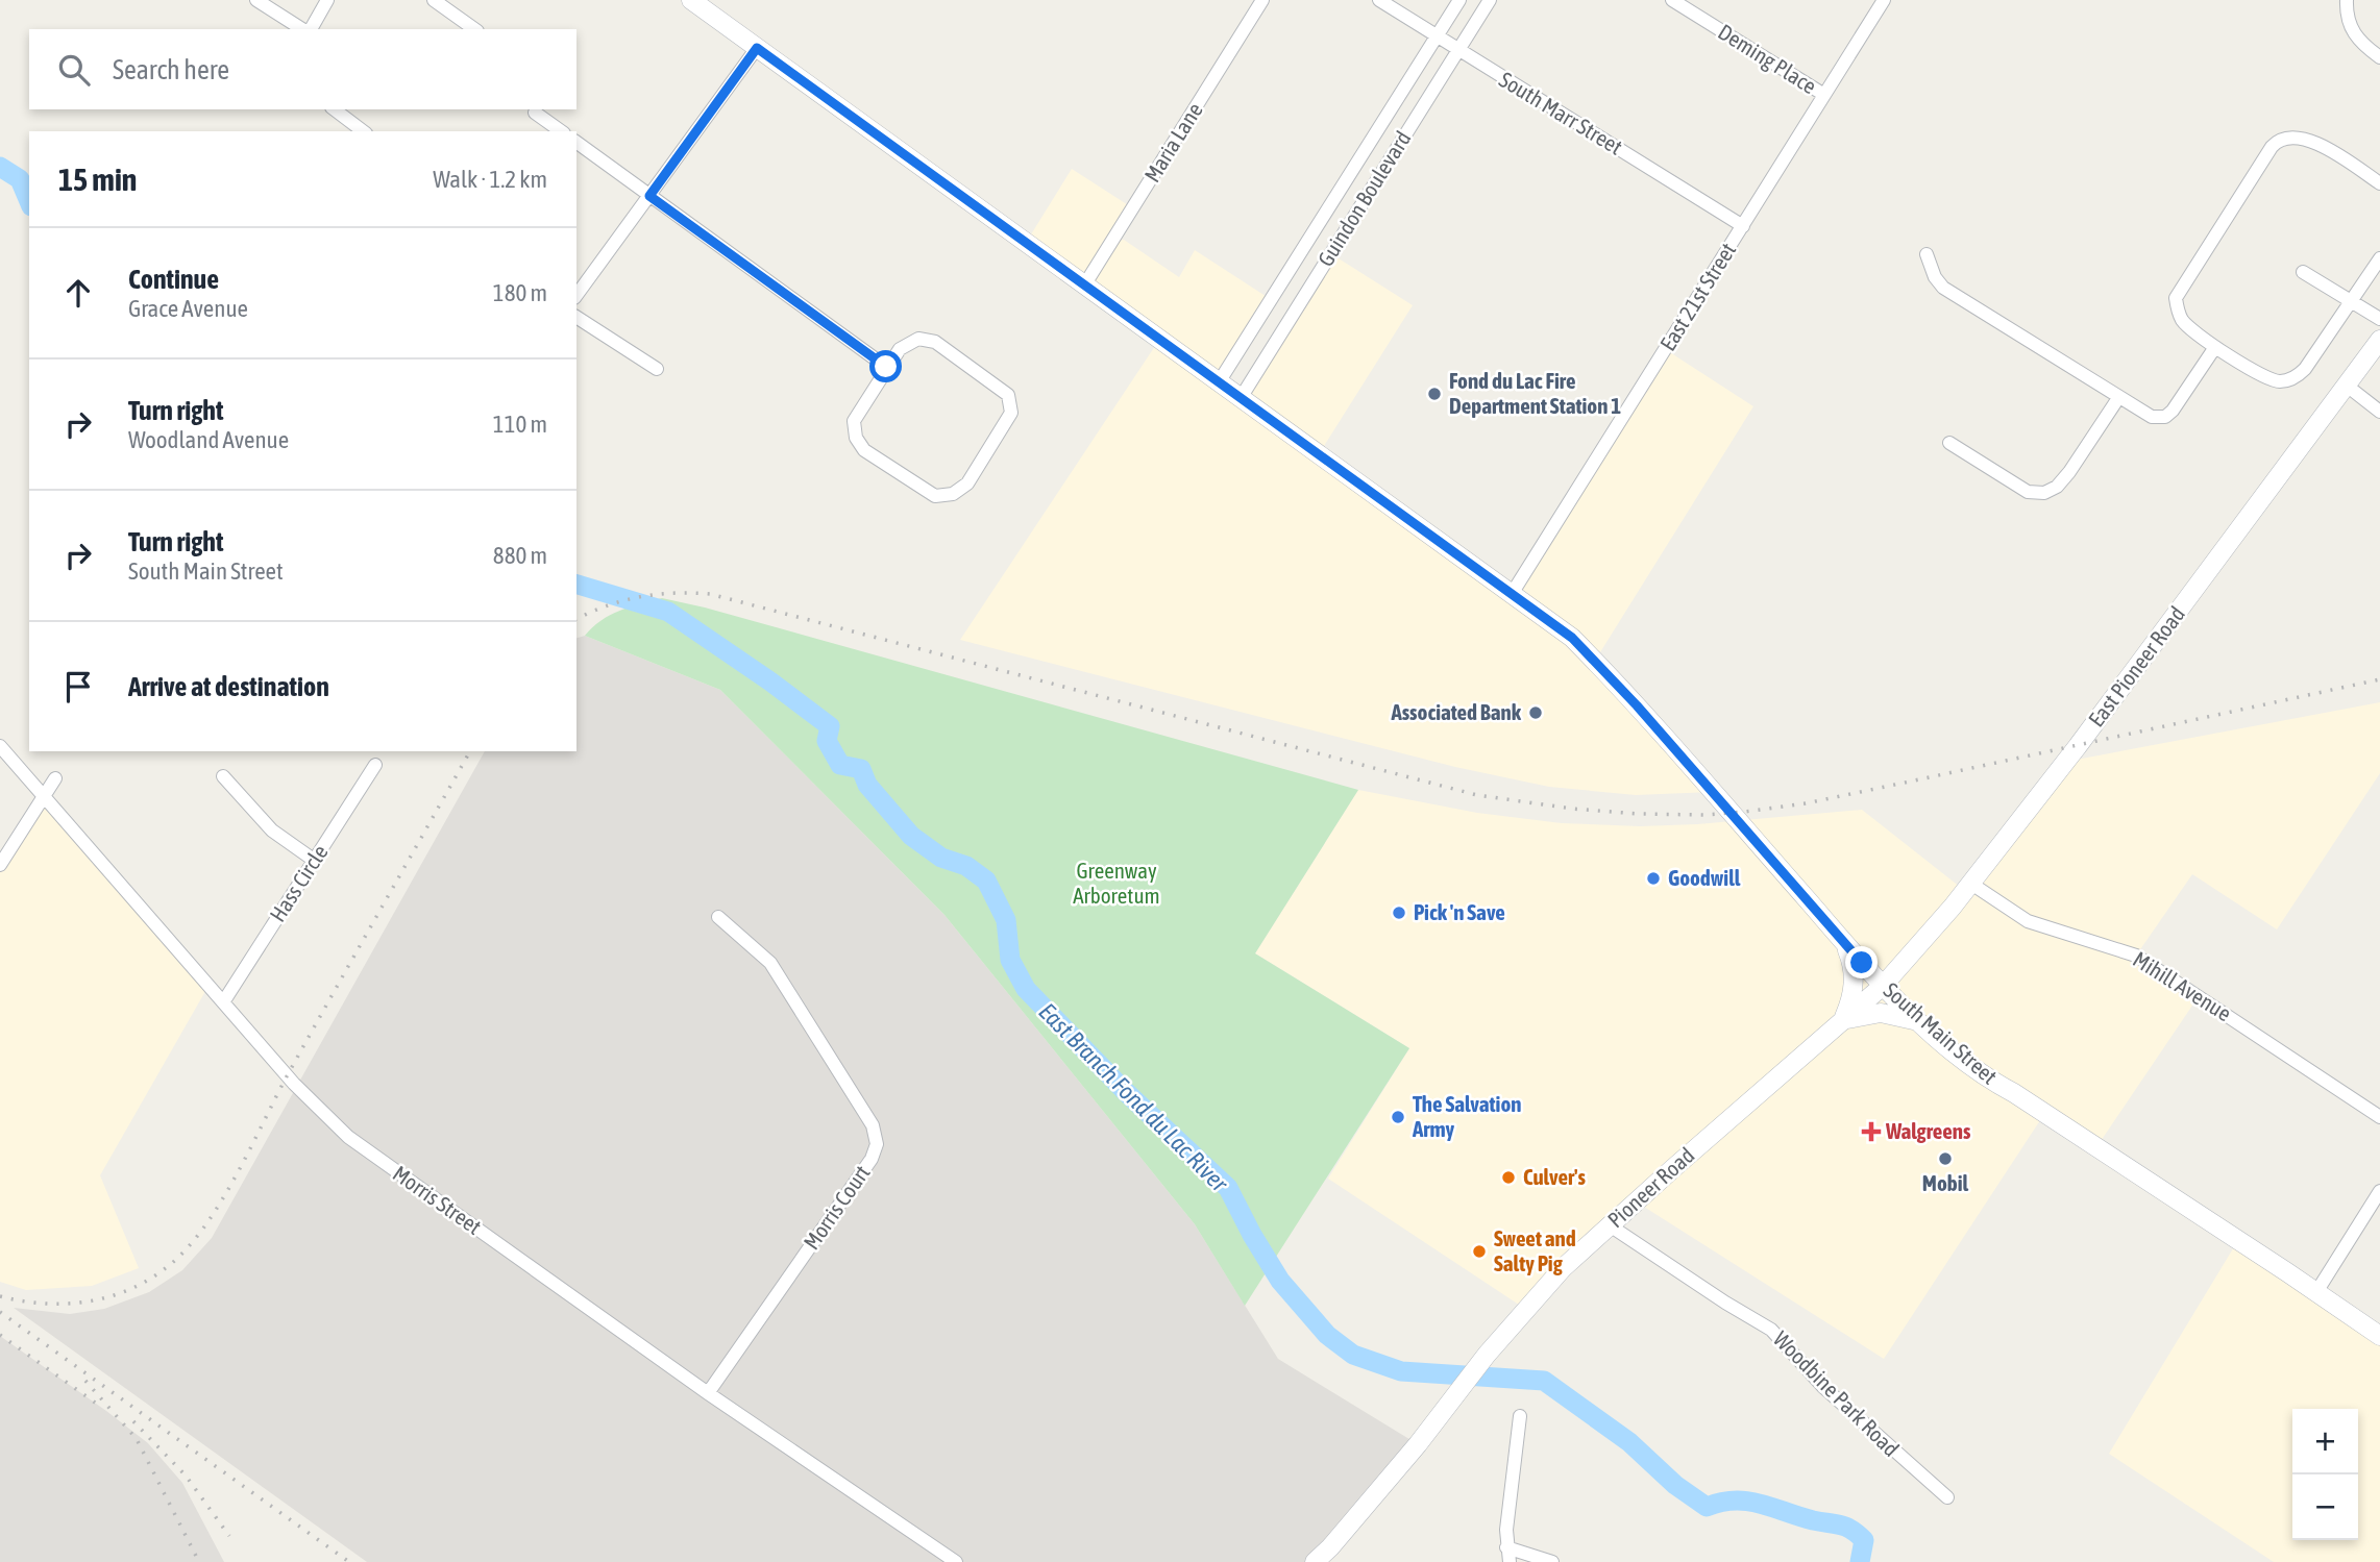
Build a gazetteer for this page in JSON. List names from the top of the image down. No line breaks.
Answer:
{"streets":{"main road":["East Pioneer Road","South Main Street","Pioneer Road"],"street":["Deming Place","South Marr Street","Maria Lane","Guindon Boulevard","East 21st Street","Hass Circle","Mihill Avenue","Morris Street","Morris Court","Woodbine Park Road"]},"crossings":[["Deming Place","East 21st Street"],["South Marr Street","Guindon Boulevard"],["South Marr Street","East 21st Street"],["Maria Lane","South Main Street"],["Guindon Boulevard","South Main Street"],["East 21st Street","South Main Street"],["East Pioneer Road","Mihill Avenue"],["East Pioneer Road","South Main Street"],["East Pioneer Road","Pioneer Road"],["Hass Circle","Morris Street"],["South Main Street","Pioneer Road"],["Pioneer Road","Woodbine Park Road"],["Morris Street","Morris Court"]],"water":["East Branch Fond du Lac River"],"parks":["Greenway Arboretum"],"places":{"other":["Fond du Lac Fire Department Station 1","Associated Bank","Goodwill","Pick 'n Save","The Salvation Army","Mobil","Culver's","Sweet and Salty Pig"],"health":["Walgreens"]},"page":{"search":"Search here","heading":["15 min","Walk · 1.2 km"],"list":[["Continue","Grace Avenue","180 m"],["Turn right","Woodland Avenue","110 m"],["Turn right","South Main Street","880 m"],"Arrive at destination"],"map_buttons":["+","−"]}}
